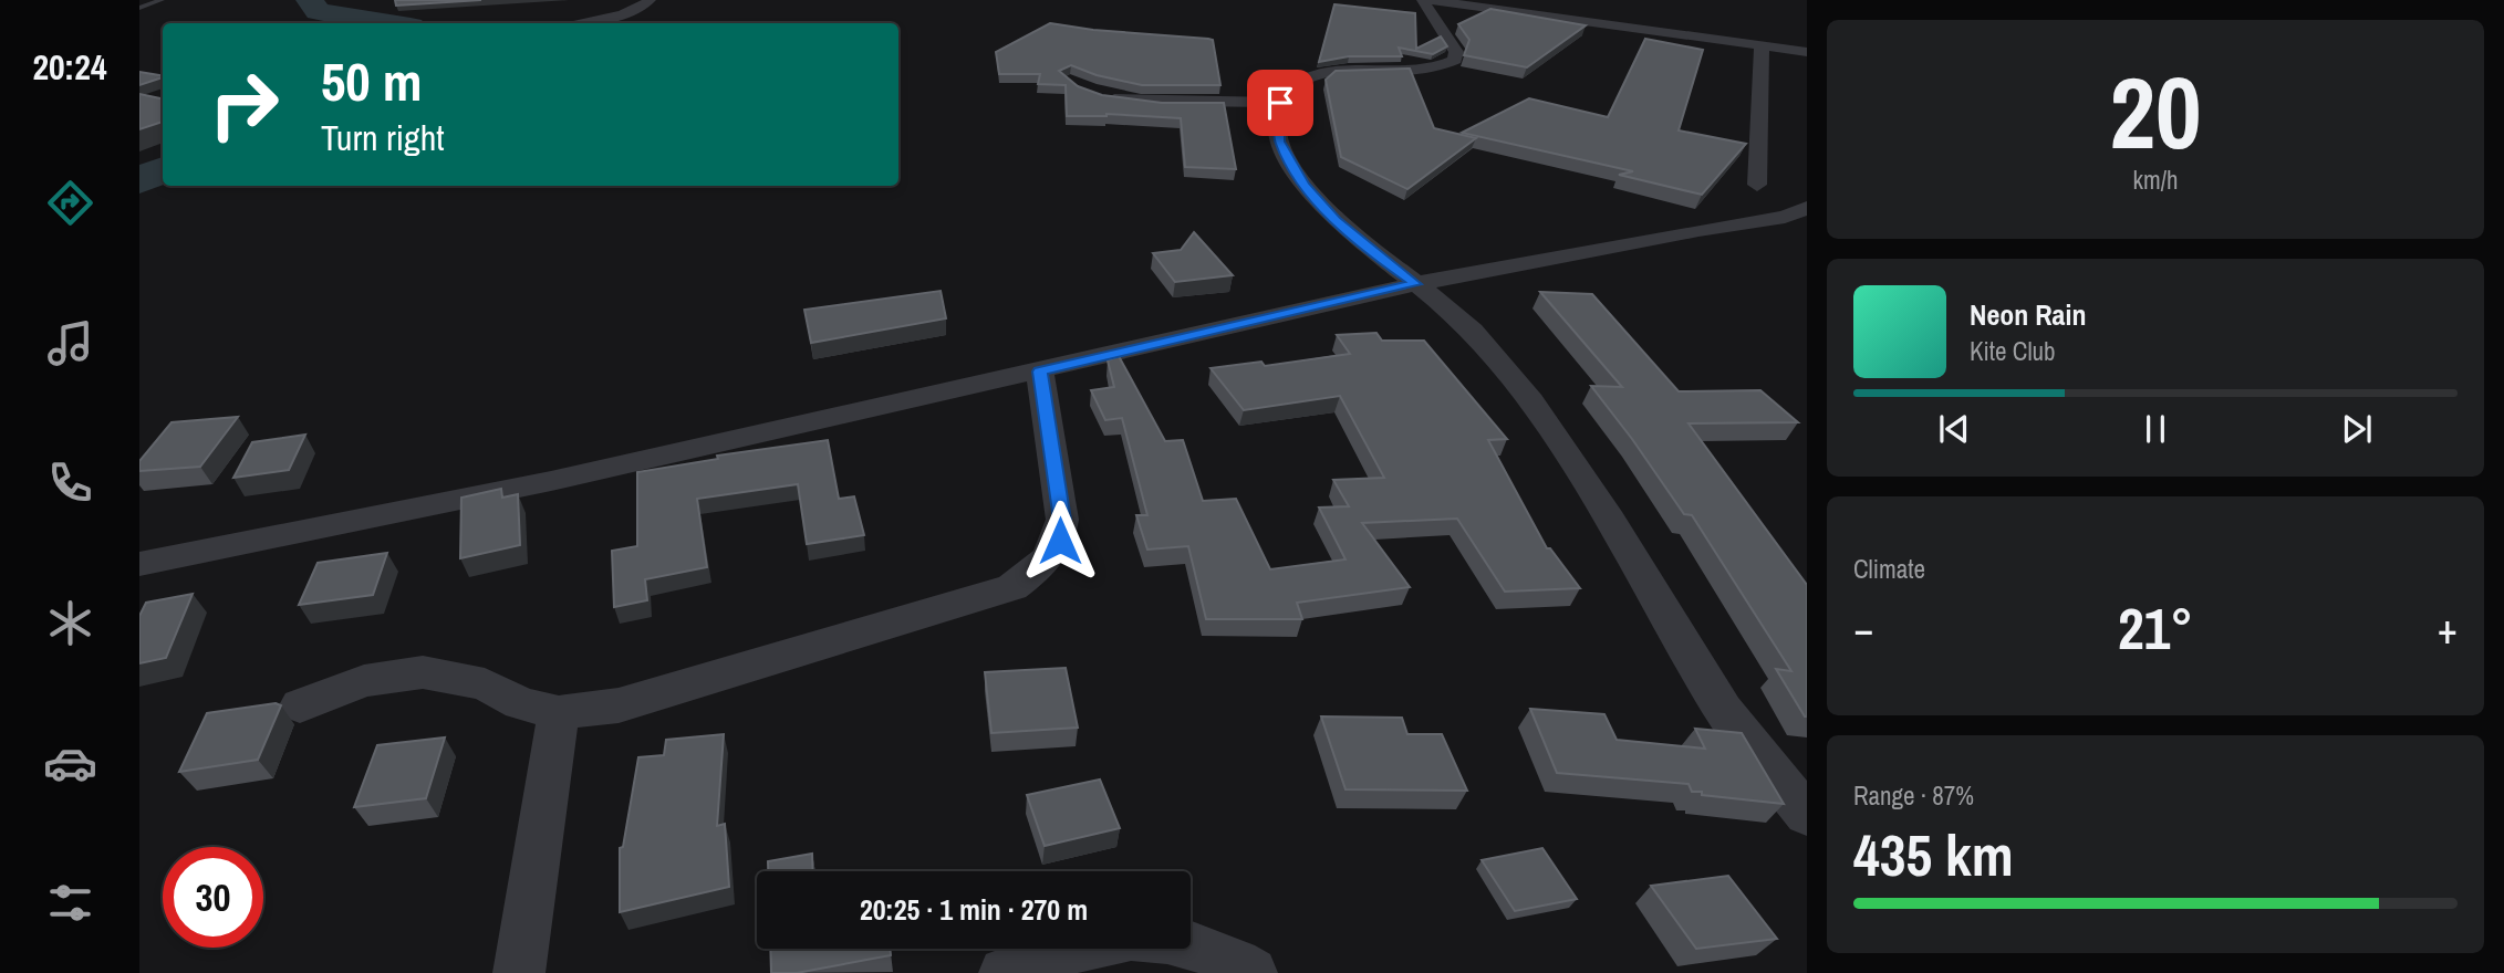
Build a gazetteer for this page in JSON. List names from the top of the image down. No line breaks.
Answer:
{"page":{"tabs":"20:24","tile":[["20","km/h"],"Climate",["Range · 87%","435 km"]],"turn":["50 m","Turn right"],"song":["Neon Rain","Kite Club"],"heat":["−","21°","+"],"limit":"30","trip":"20:25 · 1 min · 270 m"}}
